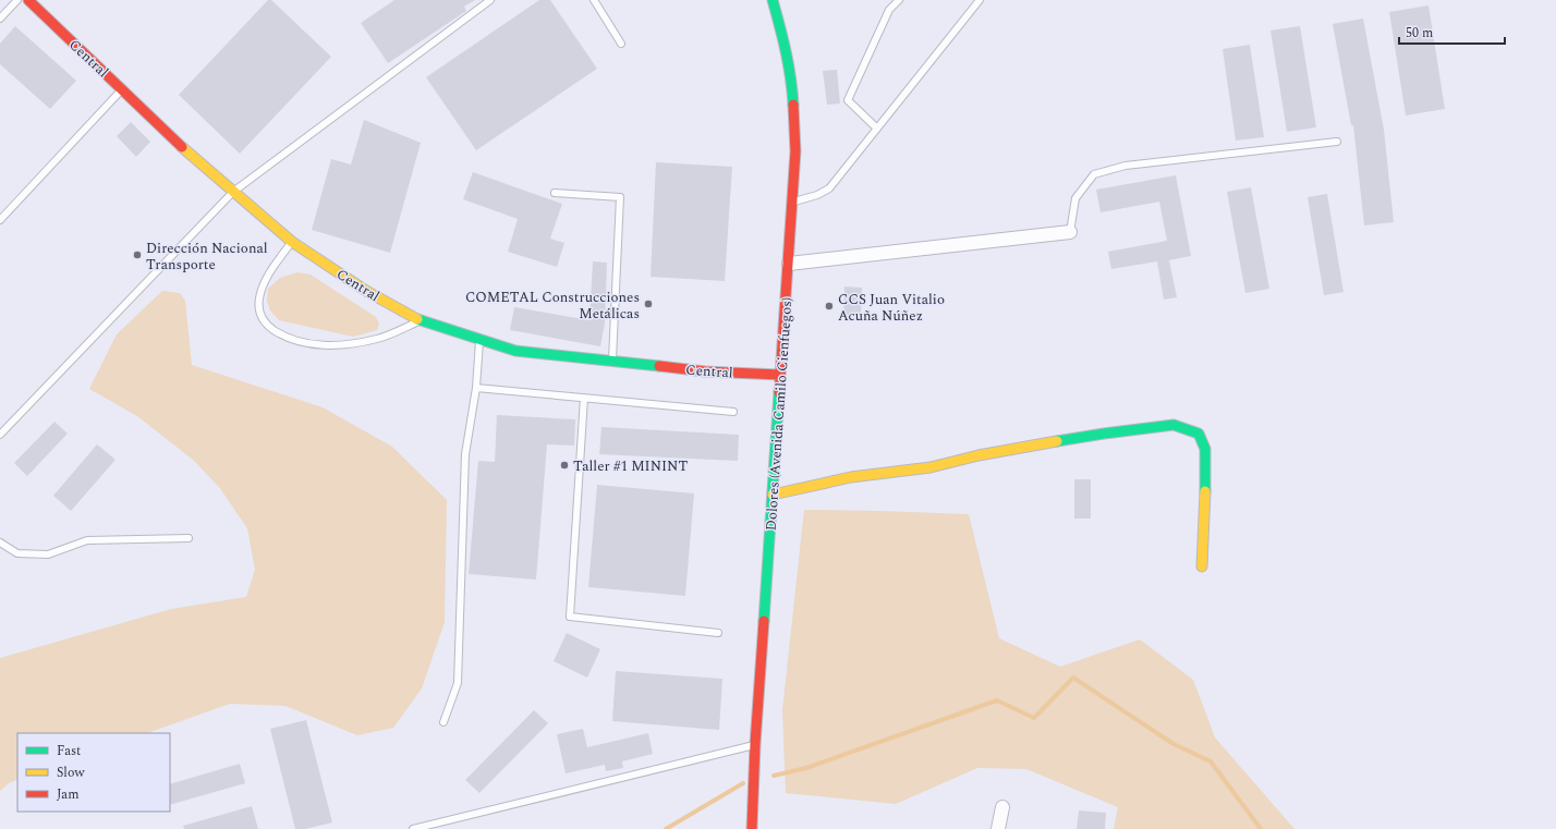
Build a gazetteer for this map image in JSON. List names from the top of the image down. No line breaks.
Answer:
{"streets":{"street":["Central","Dolores (Avenida Camilo Cienfuegos)"]},"crossings":[["Central","Dolores (Avenida Camilo Cienfuegos)"]],"places":["Dirección Nacional Transporte","COMETAL Construcciones Metálicas","CCS Juan Vitalio Acuña Núñez","Taller #1 MININT"],"legend":["Fast","Slow","Jam"],"scale_bar":"50 m"}
